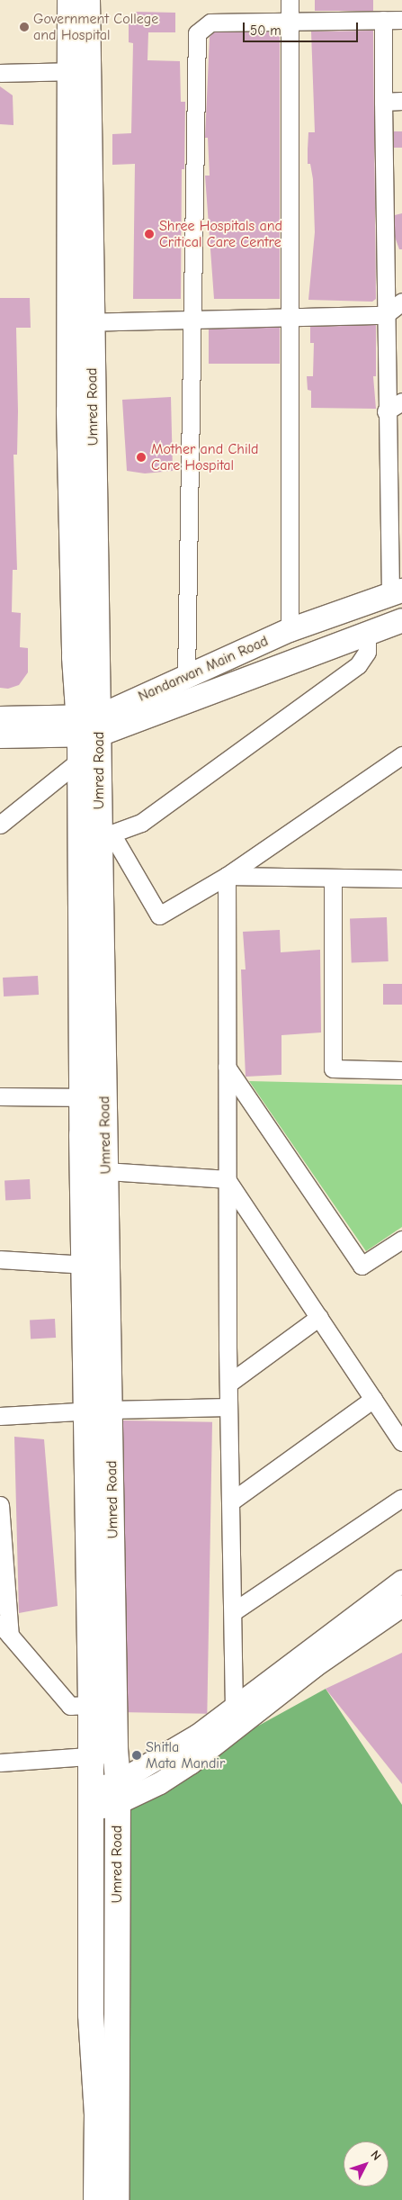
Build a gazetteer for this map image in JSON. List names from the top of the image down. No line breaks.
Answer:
{"streets":{"main road":["Umred Road","Nandanvan Main Road"]},"crossings":[["Umred Road","Nandanvan Main Road"]],"places":["Government College and Hospital","Shree Hospitals and Critical Care Centre","Mother and Child Care Hospital","Shitla Mata Mandir"],"scale_bar":"50 m","north":"top right"}
